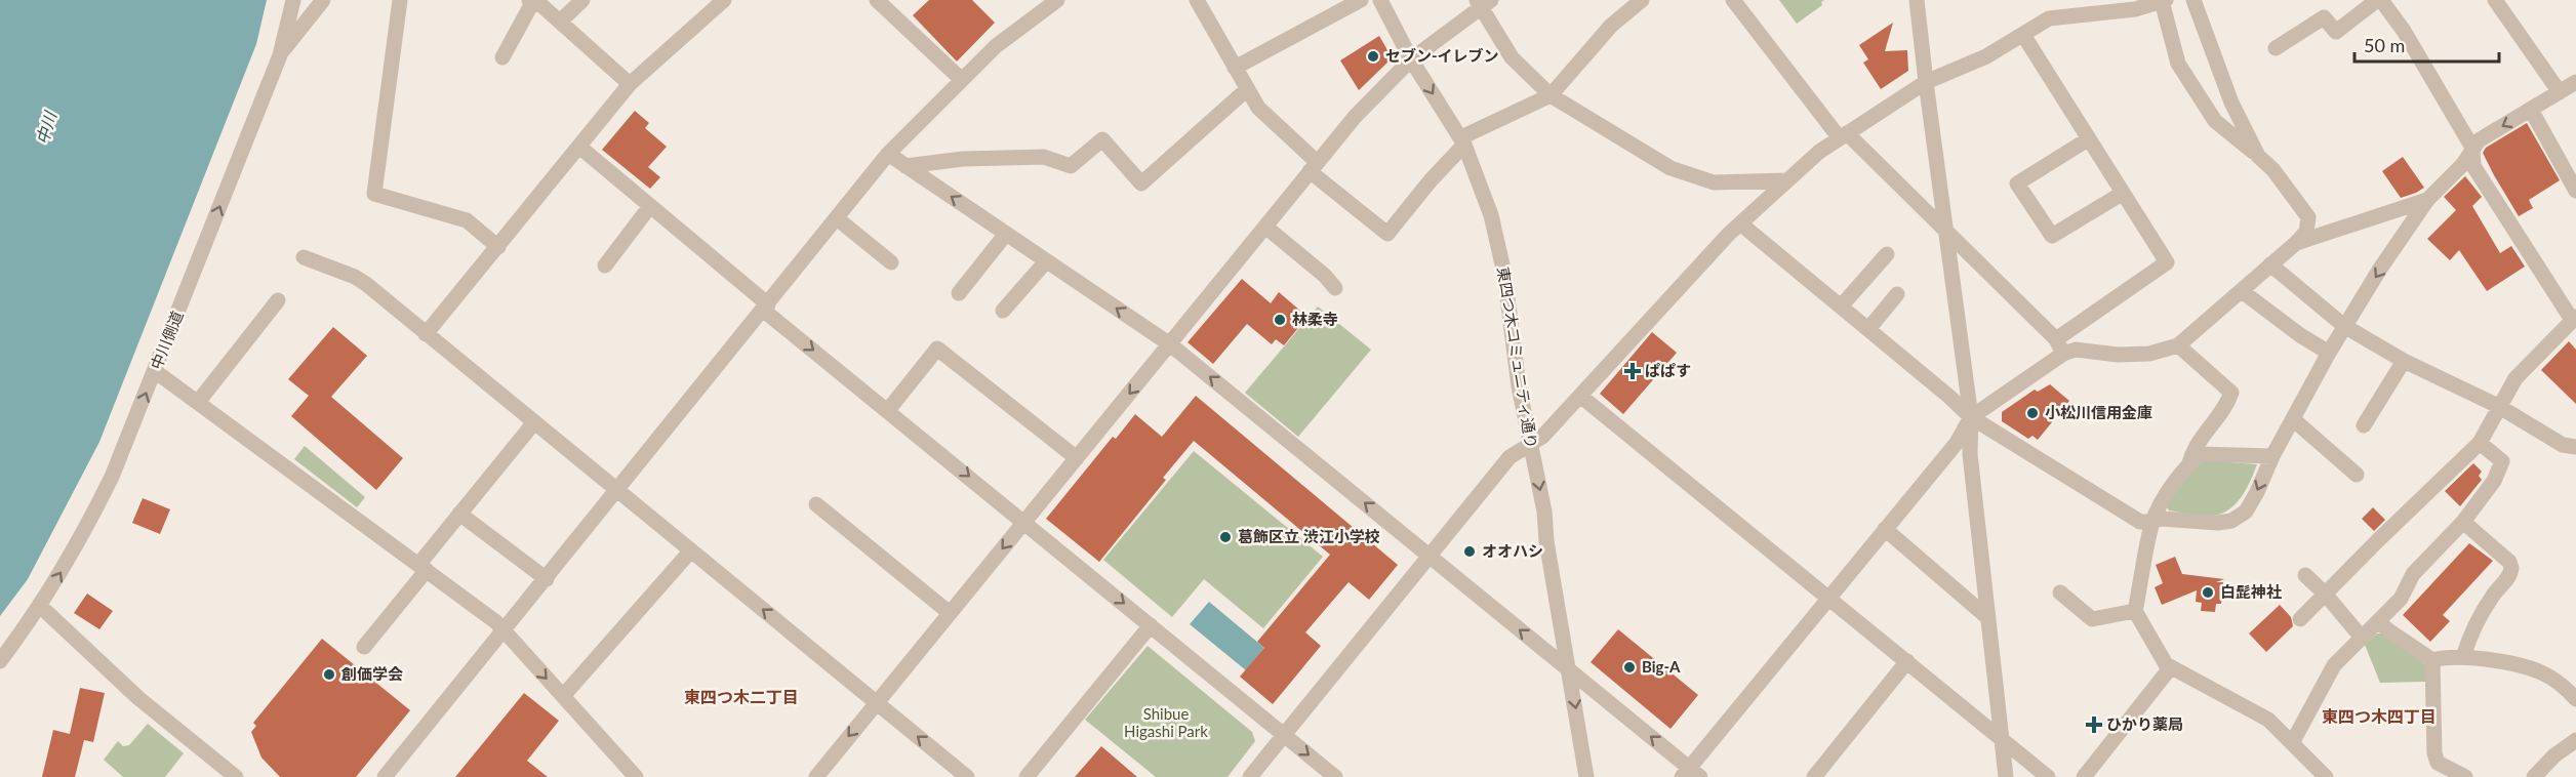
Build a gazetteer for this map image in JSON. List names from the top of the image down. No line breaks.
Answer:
{"streets":{"street":["中川側道","東四つ木コミュニティ通り"]},"one_way":["中川側道","東四つ木コミュニティ通り"],"districts":["東四つ木二丁目","東四つ木四丁目"],"water":["中川"],"parks":["Shibue Higashi Park"],"places":{"other":["セブン-イレブン","林柔寺","小松川信用金庫","葛飾区立 渋江小学校","オオハシ","白髭神社","Big-A","創価学会"],"health":["ぱぱす","ひかり薬局"]},"scale_bar":"50 m"}
